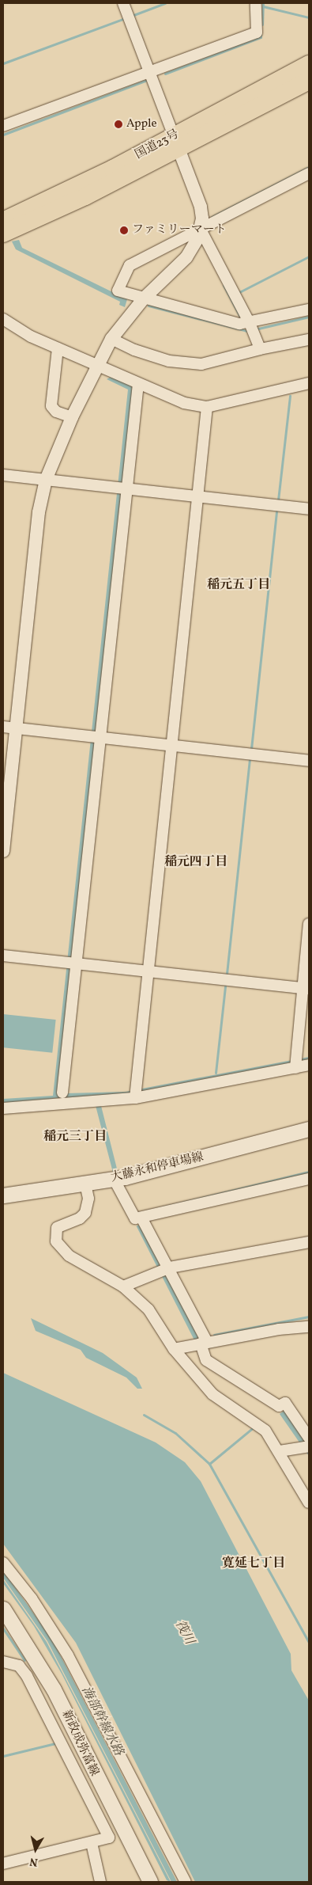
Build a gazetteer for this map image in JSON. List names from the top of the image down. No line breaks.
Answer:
{"streets":{"highway":["国道23号"],"main road":["大藤永和停車場線","新政成弥富線"]},"districts":["稲元五丁目","稲元四丁目","稲元三丁目","寛延七丁目"],"water":["筏川","海部幹線水路"],"places":["Apple","ファミリーマート"],"north":"bottom"}
